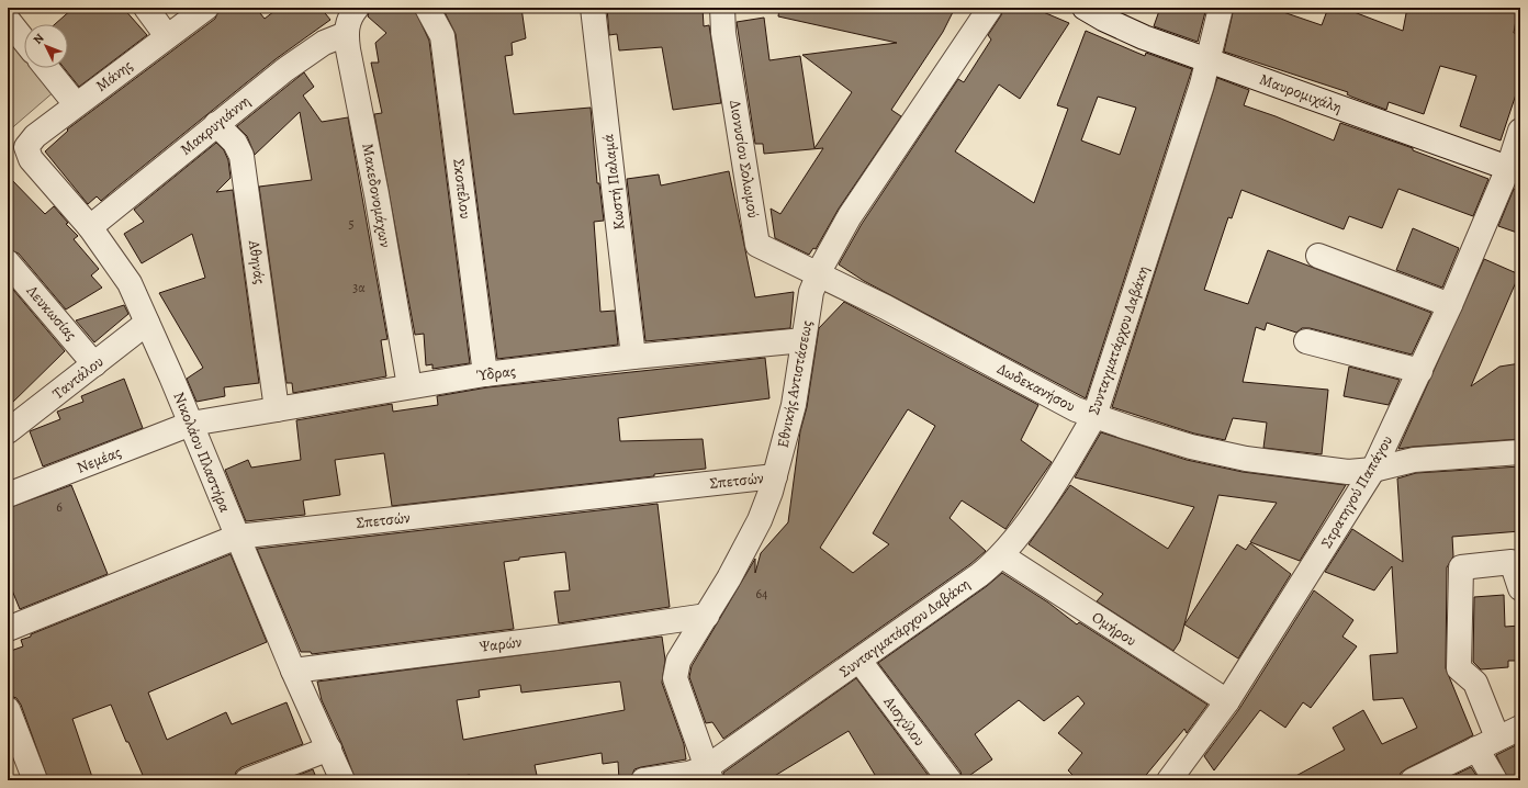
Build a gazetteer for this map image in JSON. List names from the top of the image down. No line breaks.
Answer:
{"streets":{"street":["Μάνης","Μαυρομιχάλη","Μακρυγιάννη","Διονυσίου Σολωμού","Κωστή Παλαμά","Σκοπέλου","Μακεδονομάχων","Αθηνάς","Λευκωσίας","Συνταγματάρχου Δαβάκη","Ύδρας","Ταντάλου","Εθνικής Αντιστάσεως","Δωδεκανήσου","Νικολάου Πλαστήρα","Νεμέας","Σπετσών","Στρατηγού Παπάγου","Ομήρου","Ψαρών","Αισχύλου"]},"crossings":[["Μάνης","Νικολάου Πλαστήρα"],["Μαυρομιχάλη","Συνταγματάρχου Δαβάκη"],["Μαυρομιχάλη","Στρατηγού Παπάγου"],["Μακρυγιάννη","Μακεδονομάχων"],["Μακρυγιάννη","Αθηνάς"],["Μακρυγιάννη","Νικολάου Πλαστήρα"],["Διονυσίου Σολωμού","Εθνικής Αντιστάσεως"],["Διονυσίου Σολωμού","Δωδεκανήσου"],["Κωστή Παλαμά","Ύδρας"],["Σκοπέλου","Ύδρας"],["Μακεδονομάχων","Ύδρας"],["Αθηνάς","Ύδρας"],["Λευκωσίας","Ταντάλου"],["Συνταγματάρχου Δαβάκη","Εθνικής Αντιστάσεως"],["Συνταγματάρχου Δαβάκη","Δωδεκανήσου"],["Συνταγματάρχου Δαβάκη","Ομήρου"],["Συνταγματάρχου Δαβάκη","Αισχύλου"],["Ύδρας","Εθνικής Αντιστάσεως"],["Ύδρας","Νικολάου Πλαστήρα"],["Ύδρας","Νεμέας"],["Ταντάλου","Νικολάου Πλαστήρα"],["Εθνικής Αντιστάσεως","Δωδεκανήσου"],["Εθνικής Αντιστάσεως","Σπετσών"],["Εθνικής Αντιστάσεως","Ψαρών"],["Δωδεκανήσου","Στρατηγού Παπάγου"],["Νικολάου Πλαστήρα","Νεμέας"],["Νικολάου Πλαστήρα","Σπετσών"],["Νικολάου Πλαστήρα","Ψαρών"],["Στρατηγού Παπάγου","Ομήρου"]],"house_numbers":["5","3α","6","64"],"north":"top left"}
